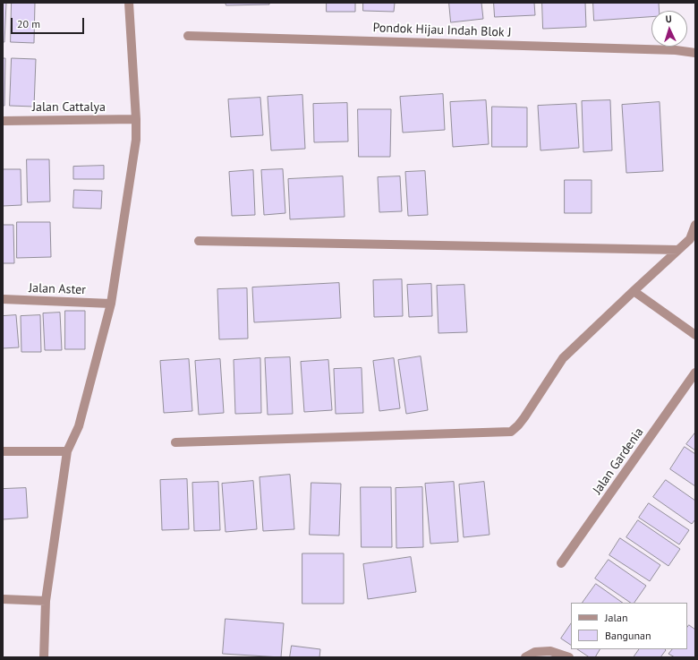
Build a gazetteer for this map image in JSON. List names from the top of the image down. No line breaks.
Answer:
{"streets":{"street":["Pondok Hijau Indah Blok J","Jalan Cattalya","Jalan Aster","Jalan Gardenia"]},"legend":["Jalan","Bangunan"],"scale_bar":"20 m","north":"top"}
